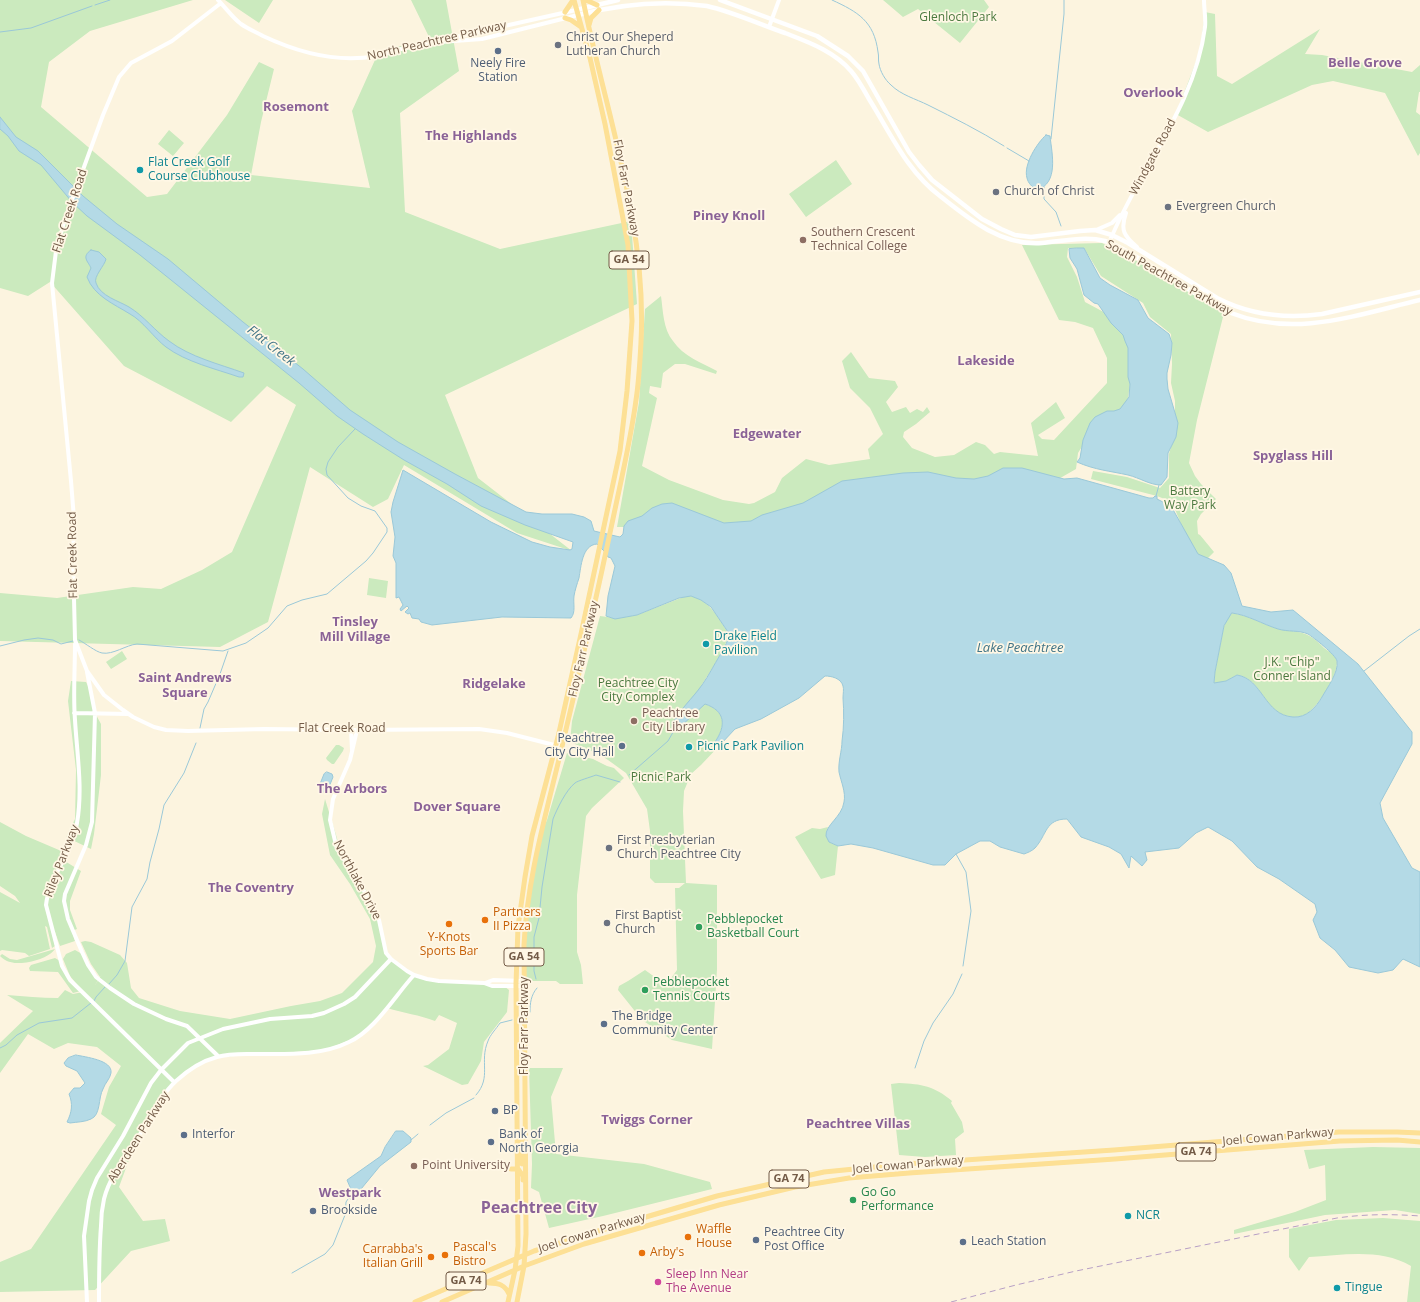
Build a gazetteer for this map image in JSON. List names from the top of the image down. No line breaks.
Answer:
{"streets":{"main road":["Floy Farr Parkway","GA 54","South Peachtree Parkway","Joel Cowan Parkway","GA 74"],"street":["North Peachtree Parkway","Windgate Road","Flat Creek Road","Riley Parkway","Northlake Drive","Aberdeen Parkway"]},"crossings":[["North Peachtree Parkway","Floy Farr Parkway"],["North Peachtree Parkway","Flat Creek Road"],["Windgate Road","South Peachtree Parkway"],["Floy Farr Parkway","Flat Creek Road"],["Floy Farr Parkway","Joel Cowan Parkway"],["Flat Creek Road","Riley Parkway"],["Flat Creek Road","Northlake Drive"],["Riley Parkway","Aberdeen Parkway"],["Northlake Drive","Aberdeen Parkway"]],"districts":["Belle Grove","Overlook","Rosemont","The Highlands","Piney Knoll","Lakeside","Edgewater","Spyglass Hill","Tinsley Mill Village","Saint Andrews Square","Ridgelake","The Arbors","Dover Square","The Coventry","Twiggs Corner","Peachtree Villas","Westpark","Peachtree City"],"water":["Flat Creek","Lake Peachtree"],"parks":["Glenloch Park","Battery Way Park","J.K. \"Chip\" Conner Island","Peachtree City City Complex","Picnic Park"],"places":["Christ Our Sheperd Lutheran Church","Neely Fire Station","Flat Creek Golf Course Clubhouse","Church of Christ","Evergreen Church","Southern Crescent Technical College","Drake Field Pavilion","Peachtree City Library","Peachtree City City Hall","Picnic Park Pavilion","First Presbyterian Church Peachtree City","Partners II Pizza","First Baptist Church","Y-Knots Sports Bar","Pebblepocket Basketball Court","Pebblepocket Tennis Courts","The Bridge Community Center","BP","Interfor","Bank of North Georgia","Point University","Go Go Performance","Brookside","NCR","Waffle House","Peachtree City Post Office","Leach Station","Arby's","Pascal's Bistro","Carrabba's Italian Grill","Sleep Inn Near The Avenue","Tingue"]}
